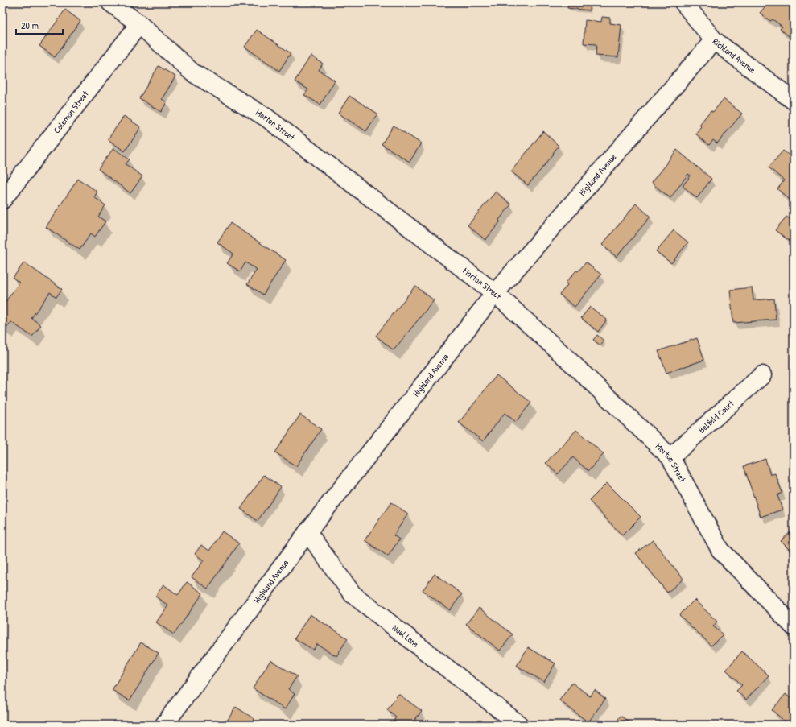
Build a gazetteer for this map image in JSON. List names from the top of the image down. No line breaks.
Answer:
{"streets":{"street":["Richland Avenue","Coleman Street","Morton Street","Highland Avenue","Belfield Court","Noel Lane"]},"crossings":[["Richland Avenue","Highland Avenue"],["Coleman Street","Morton Street"],["Morton Street","Highland Avenue"],["Morton Street","Belfield Court"],["Highland Avenue","Noel Lane"]],"scale_bar":"20 m"}
